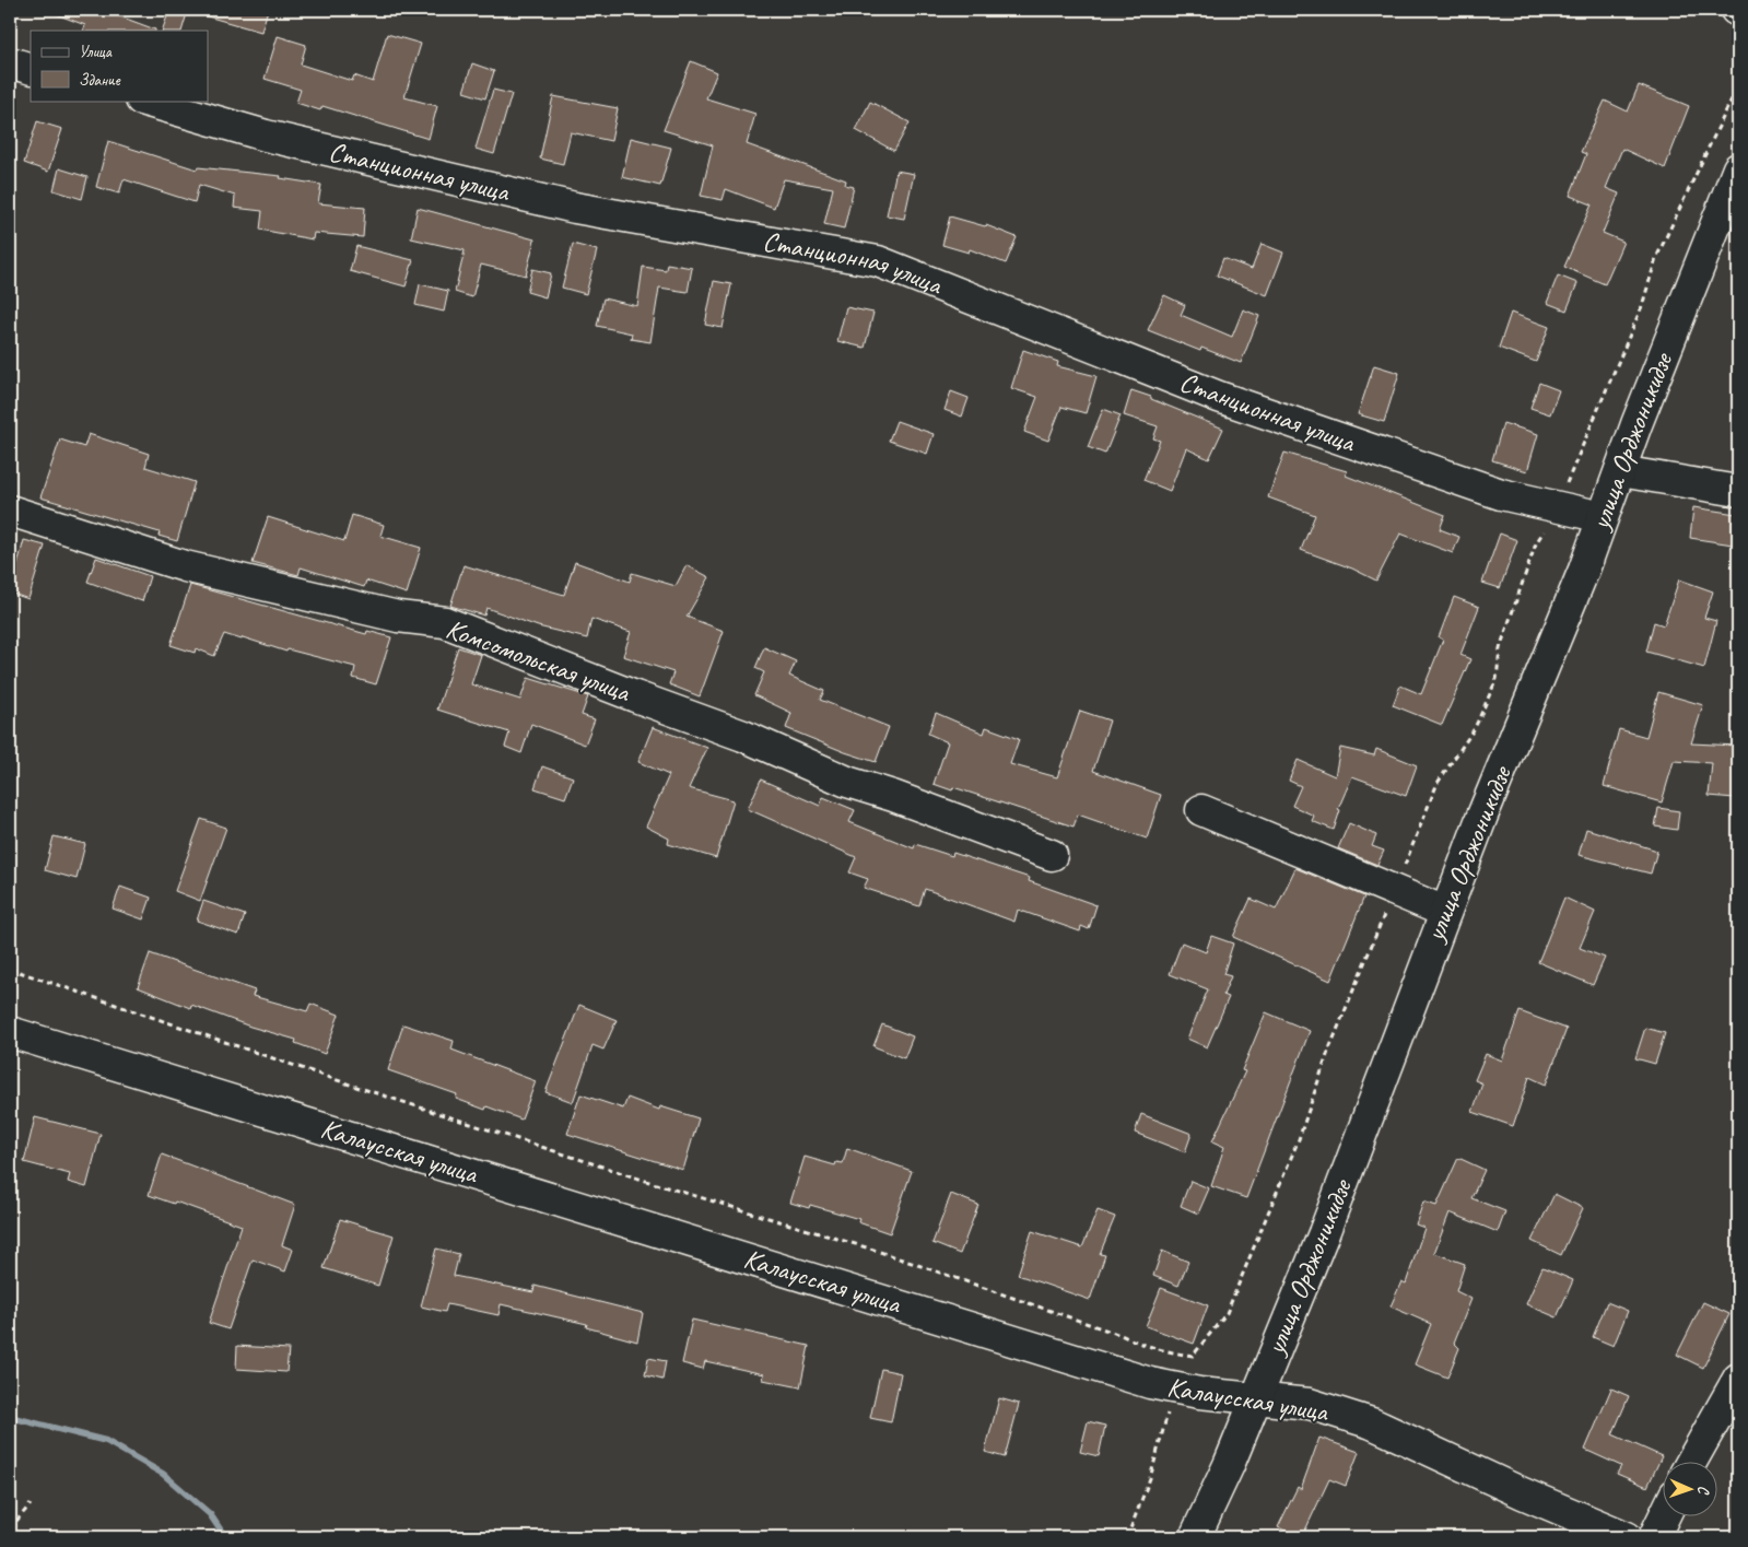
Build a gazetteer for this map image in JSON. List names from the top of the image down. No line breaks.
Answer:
{"streets":{"street":["Станционная улица","улица Орджоникидзе","Комсомольская улица","Калаусская улица"]},"crossings":[["Станционная улица","улица Орджоникидзе"],["улица Орджоникидзе","Калаусская улица"]],"legend":["Улица","Здание"],"north":"right"}
